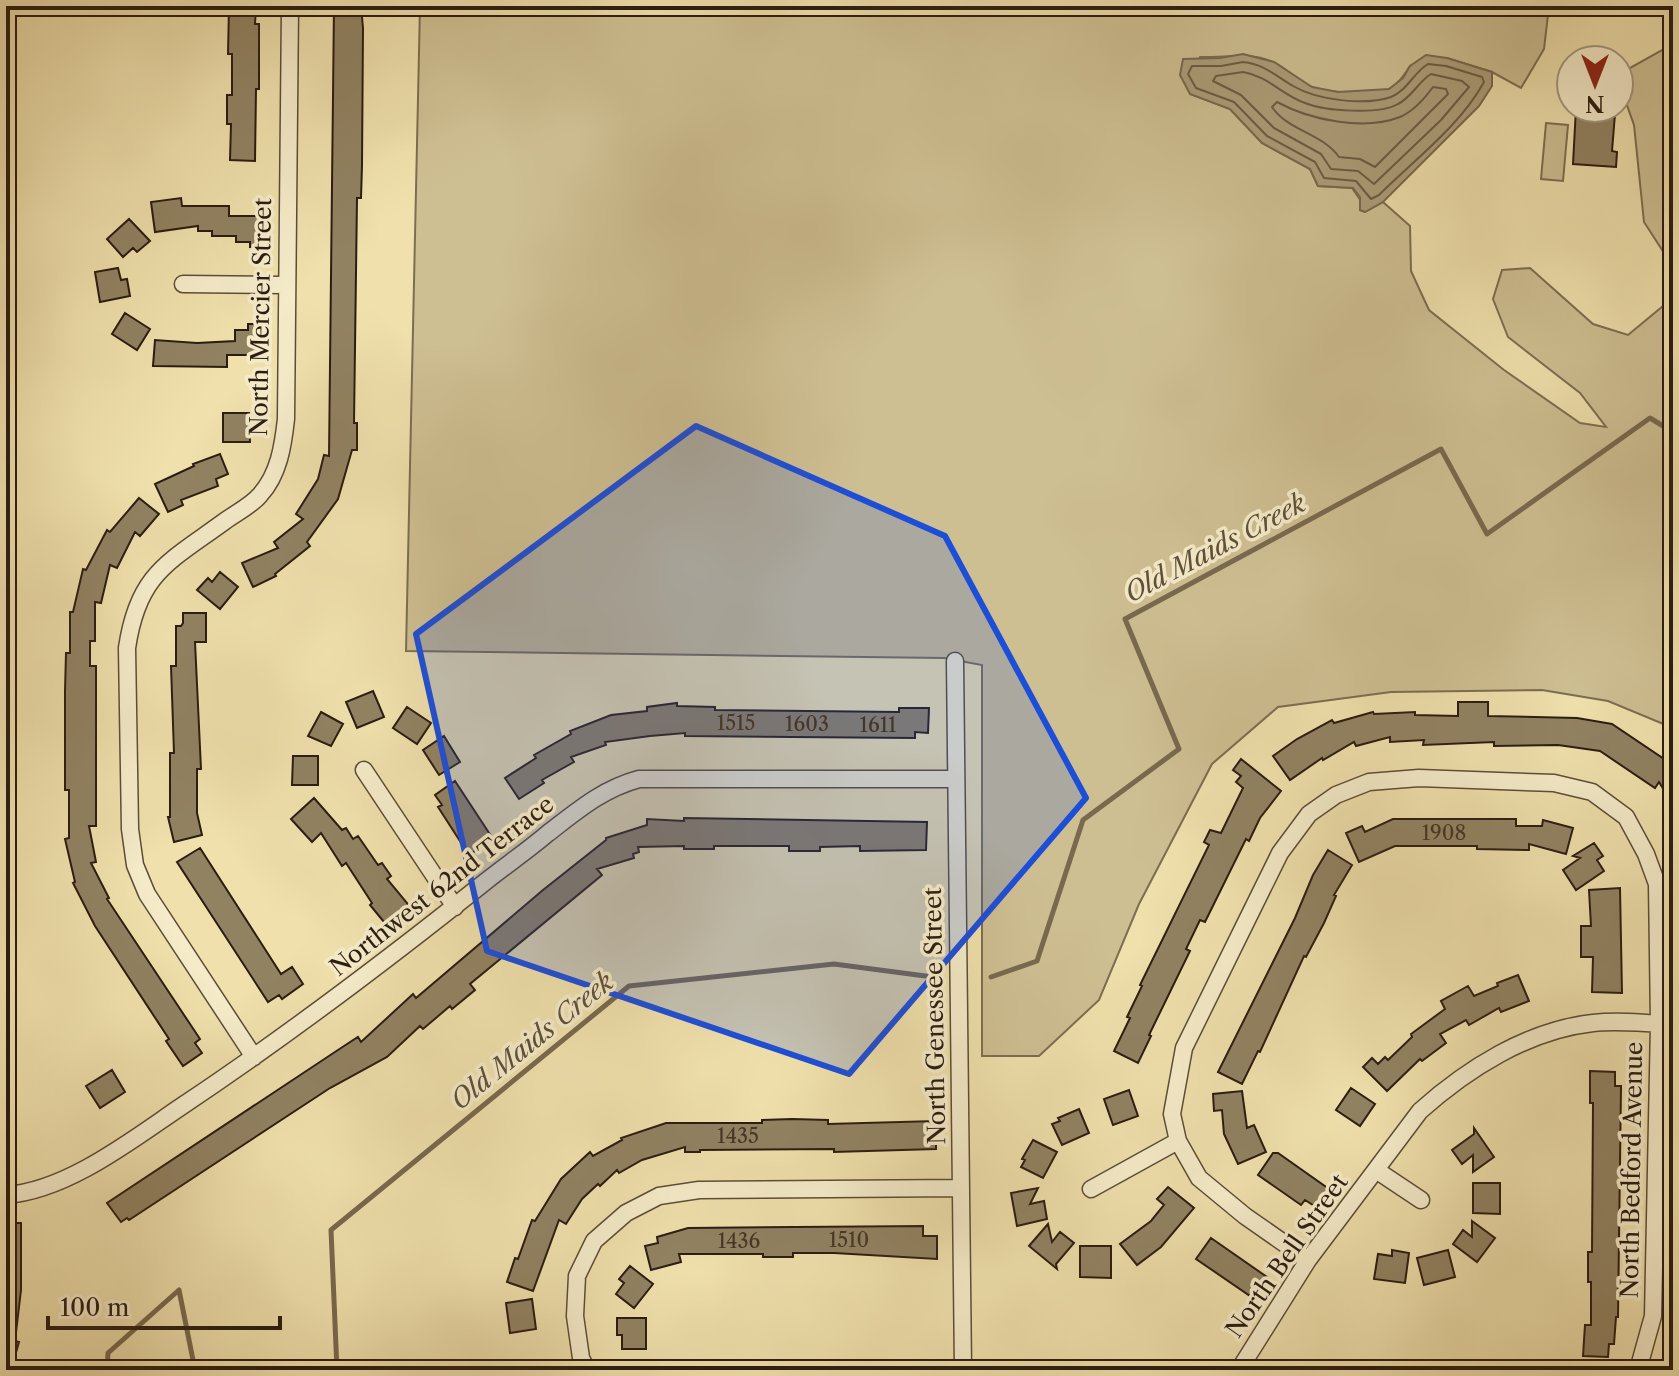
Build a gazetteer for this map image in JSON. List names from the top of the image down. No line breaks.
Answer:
{"streets":{"street":["North Mercier Street","Northwest 62nd Terrace","North Genessee Street","North Bedford Avenue","North Bell Street"]},"crossings":[["North Mercier Street","Northwest 62nd Terrace"],["Northwest 62nd Terrace","North Genessee Street"],["North Bedford Avenue","North Bell Street"]],"water":["Old Maids Creek"],"house_numbers":["1515","1603","1611","1908","1435","1510","1436"],"scale_bar":"100 m","north":"bottom"}
